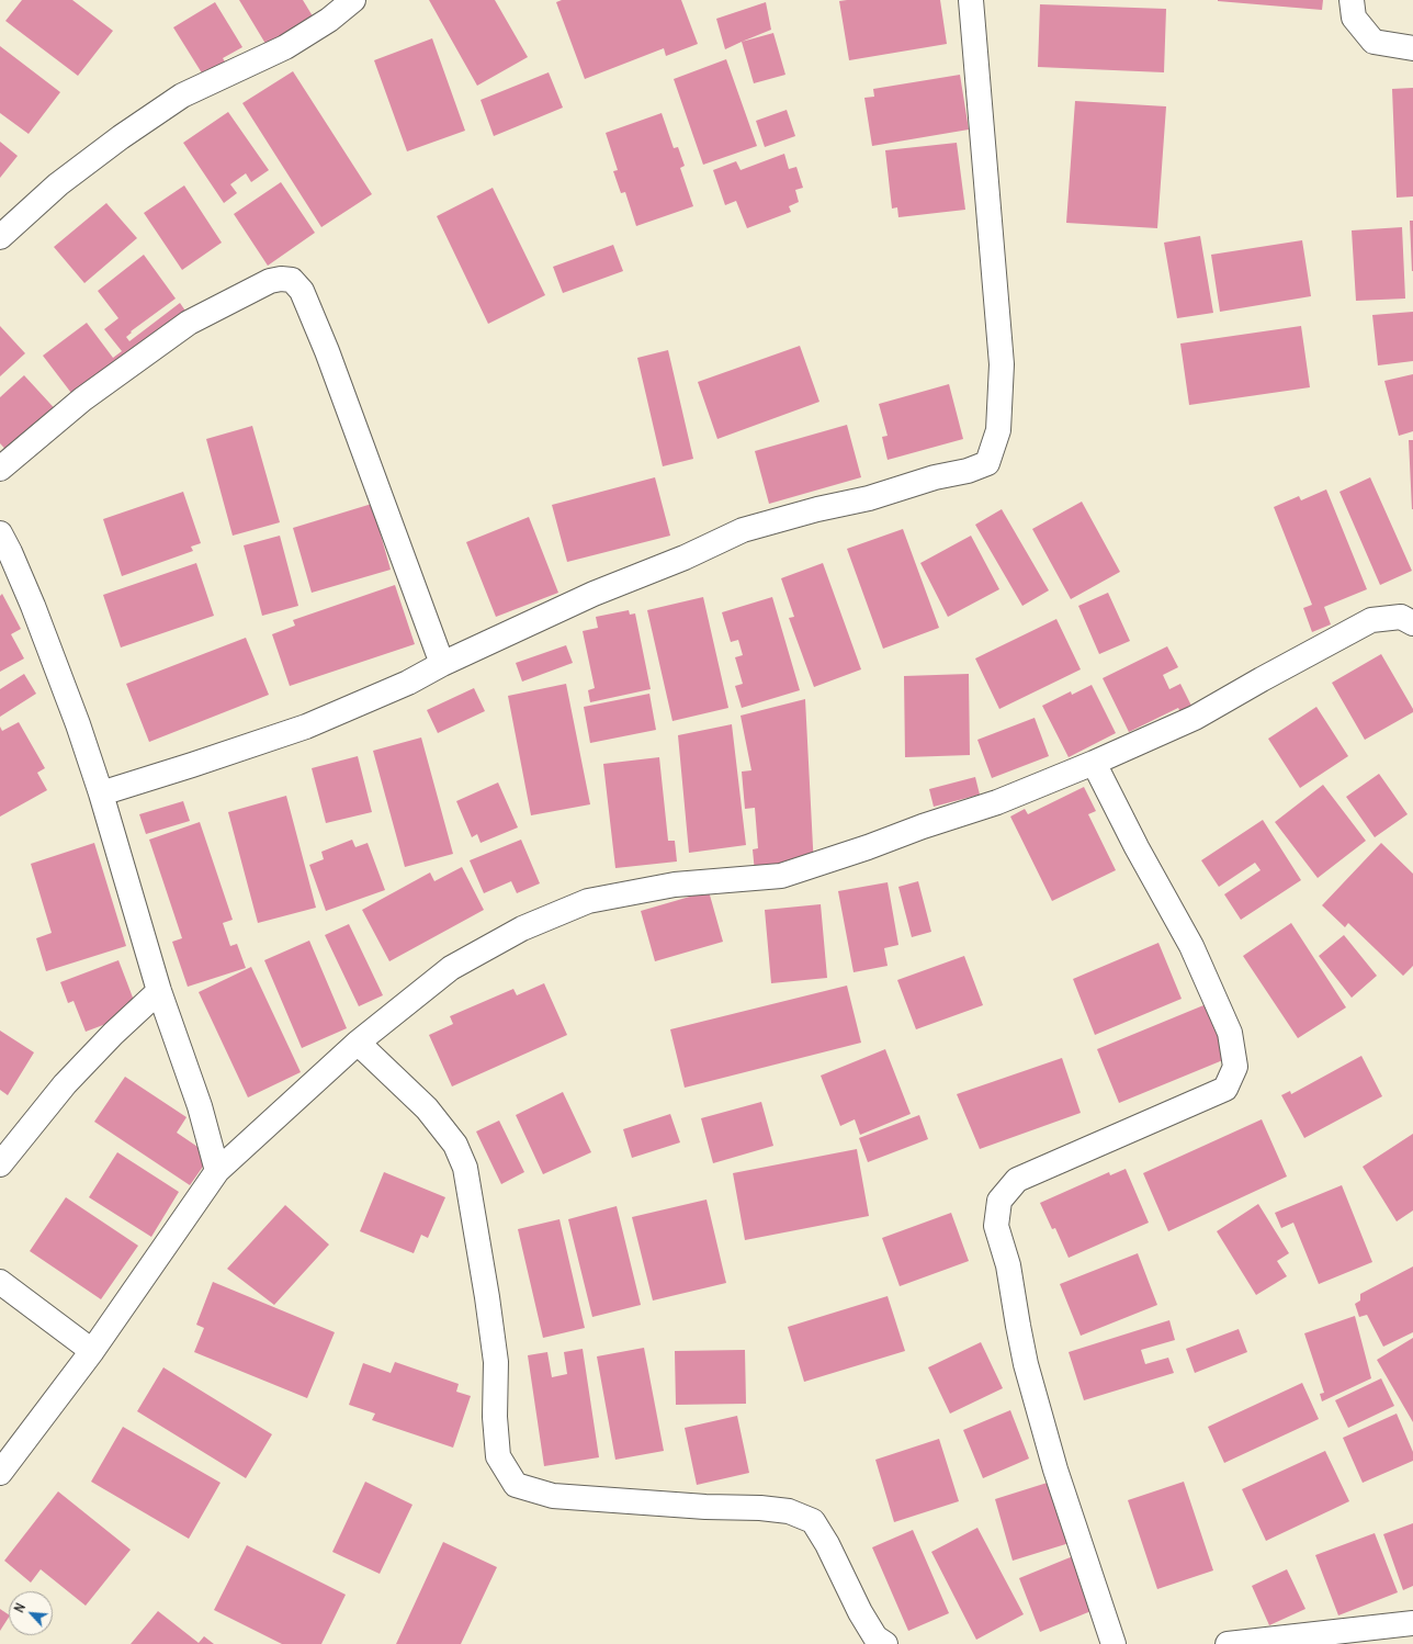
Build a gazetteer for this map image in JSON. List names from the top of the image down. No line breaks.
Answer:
{"north":"top left"}
